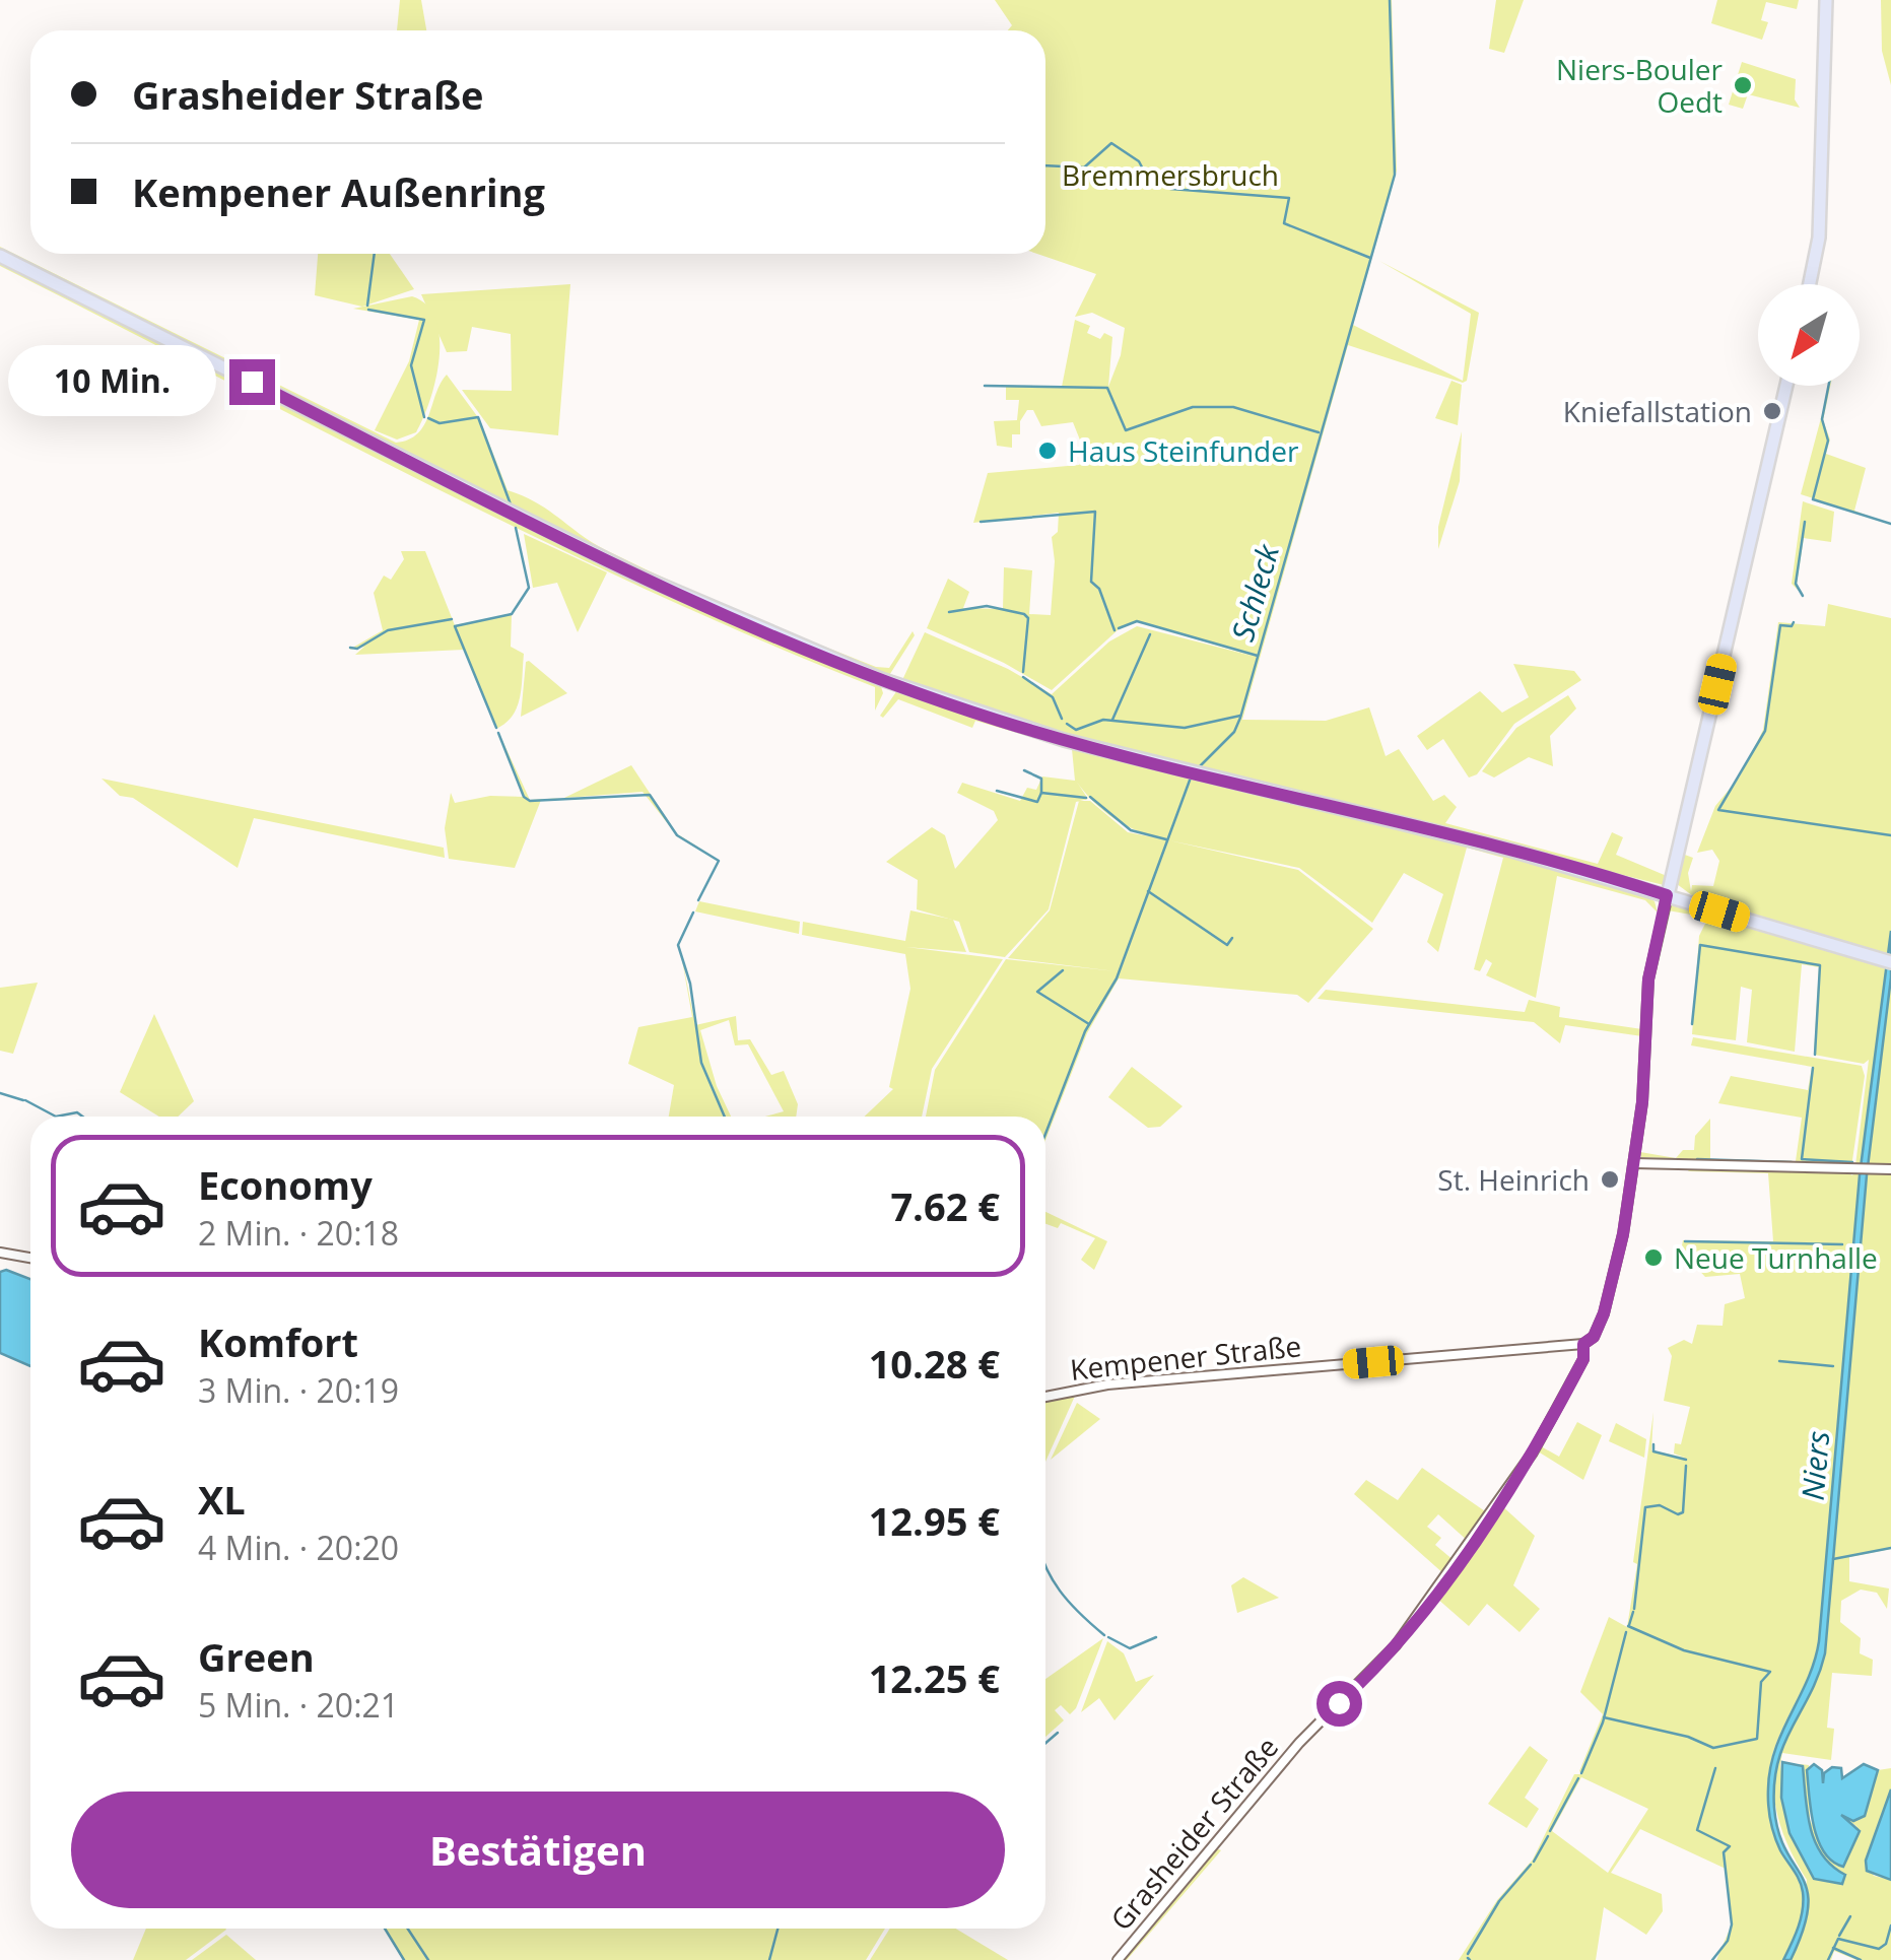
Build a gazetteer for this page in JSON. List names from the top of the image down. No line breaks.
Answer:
{"streets":{"street":["Kempener Straße","Grasheider Straße"]},"crossings":[["Kempener Straße","Grasheider Straße"]],"water":["Schleck","Niers"],"parks":["Bremmersbruch"],"places":["Niers-Bouler Oedt","Kniefallstation","Haus Steinfunder","St. Heinrich","Neue Turnhalle"],"north":"bottom left","page":{"banner":["Grasheider Straße","Kempener Außenring"],"bubble":"10 Min.","list":[{"name":"Economy","note":"2 Min. · 20:18","value":"7.62 €"},{"name":"Komfort","note":"3 Min. · 20:19","value":"10.28 €"},{"name":"XL","note":"4 Min. · 20:20","value":"12.95 €"},{"name":"Green","note":"5 Min. · 20:21","value":"12.25 €"}],"buttons":"Bestätigen"}}
